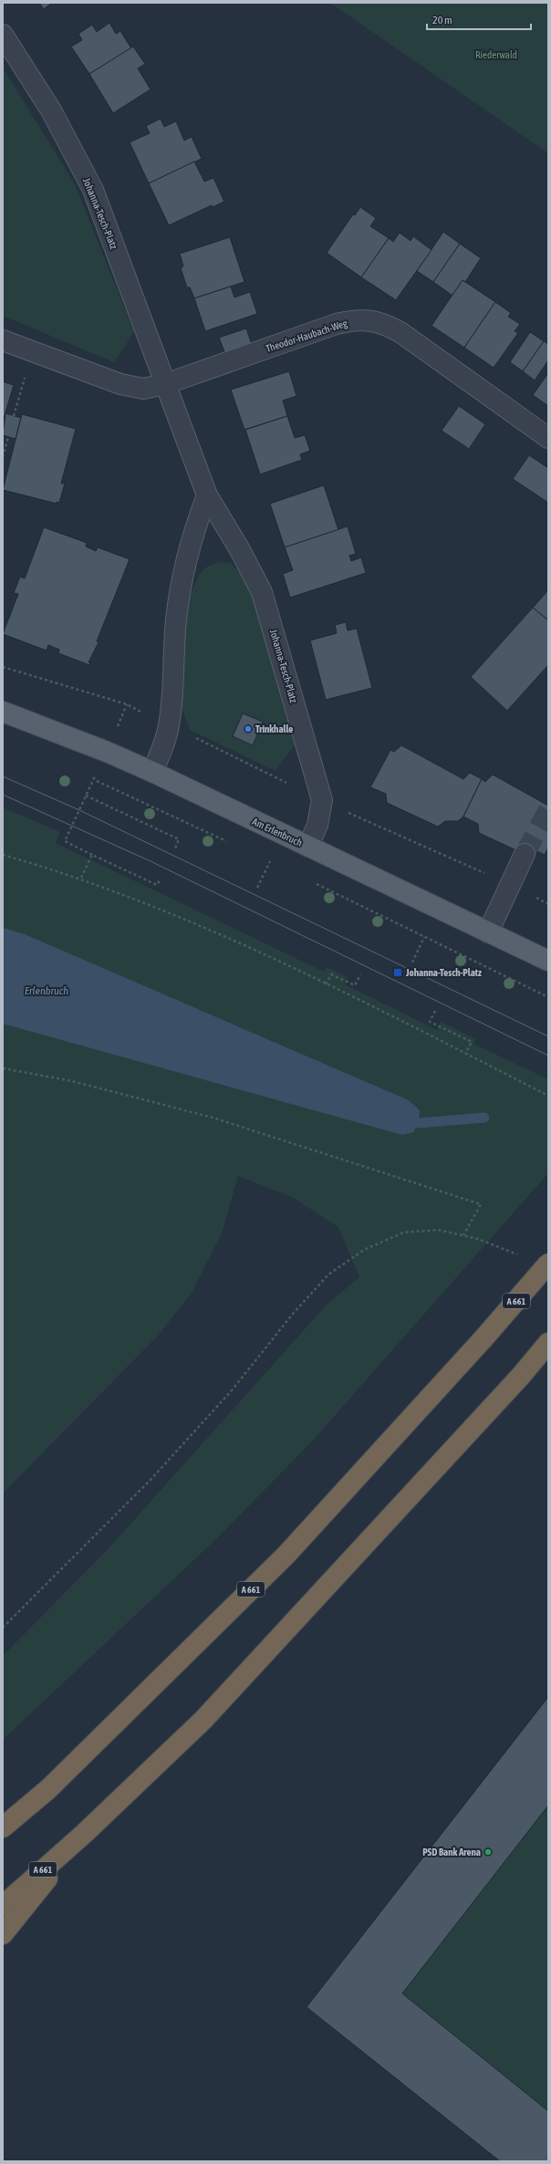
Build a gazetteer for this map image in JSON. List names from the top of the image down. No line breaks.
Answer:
{"streets":{"highway":["A 661"],"main road":["Am Erlenbruch"],"street":["Johanna-Tesch-Platz","Theodor-Haubach-Weg"]},"crossings":[["Johanna-Tesch-Platz","Theodor-Haubach-Weg"],["Johanna-Tesch-Platz","Am Erlenbruch"]],"water":["Erlenbruch"],"parks":["Riederwald"],"places":{"other":["Trinkhalle","PSD Bank Arena"],"transit":["Johanna-Tesch-Platz"]},"scale_bar":"20 m"}
